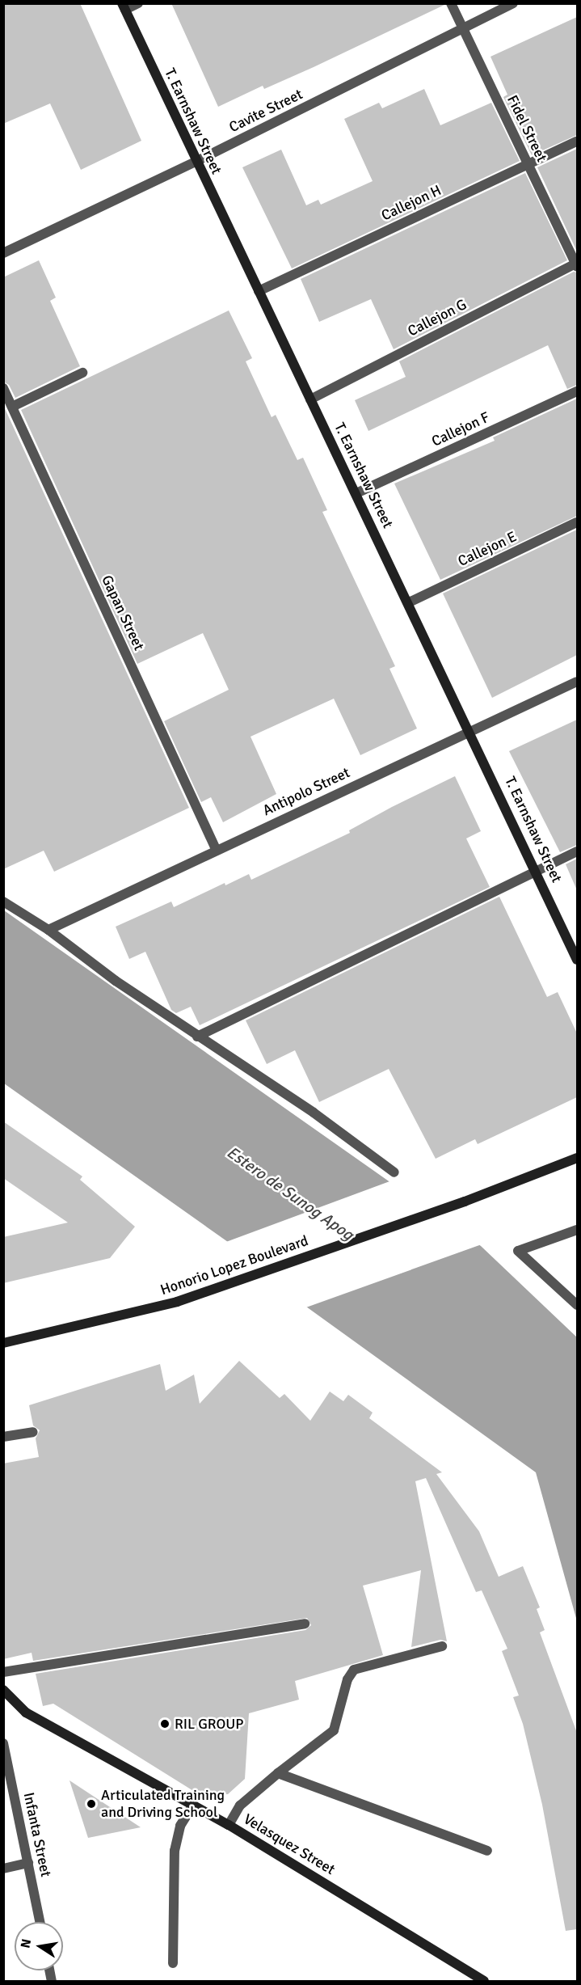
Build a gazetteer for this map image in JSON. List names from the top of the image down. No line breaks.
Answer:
{"streets":{"street":["Cavite Street","T. Earnshaw Street","Fidel Street","Callejon H","Callejon G","Callejon F","Callejon E","Gapan Street","Antipolo Street","Honorio Lopez Boulevard","Infanta Street","Velasquez Street"]},"crossings":[["Cavite Street","T. Earnshaw Street"],["Cavite Street","Fidel Street"],["T. Earnshaw Street","Callejon H"],["T. Earnshaw Street","Callejon G"],["T. Earnshaw Street","Callejon F"],["T. Earnshaw Street","Callejon E"],["T. Earnshaw Street","Antipolo Street"],["Fidel Street","Callejon H"],["Fidel Street","Callejon G"],["Gapan Street","Antipolo Street"]],"water":["Estero de Sunog Apog"],"places":["RIL GROUP","Articulated Training and Driving School"],"north":"left"}
